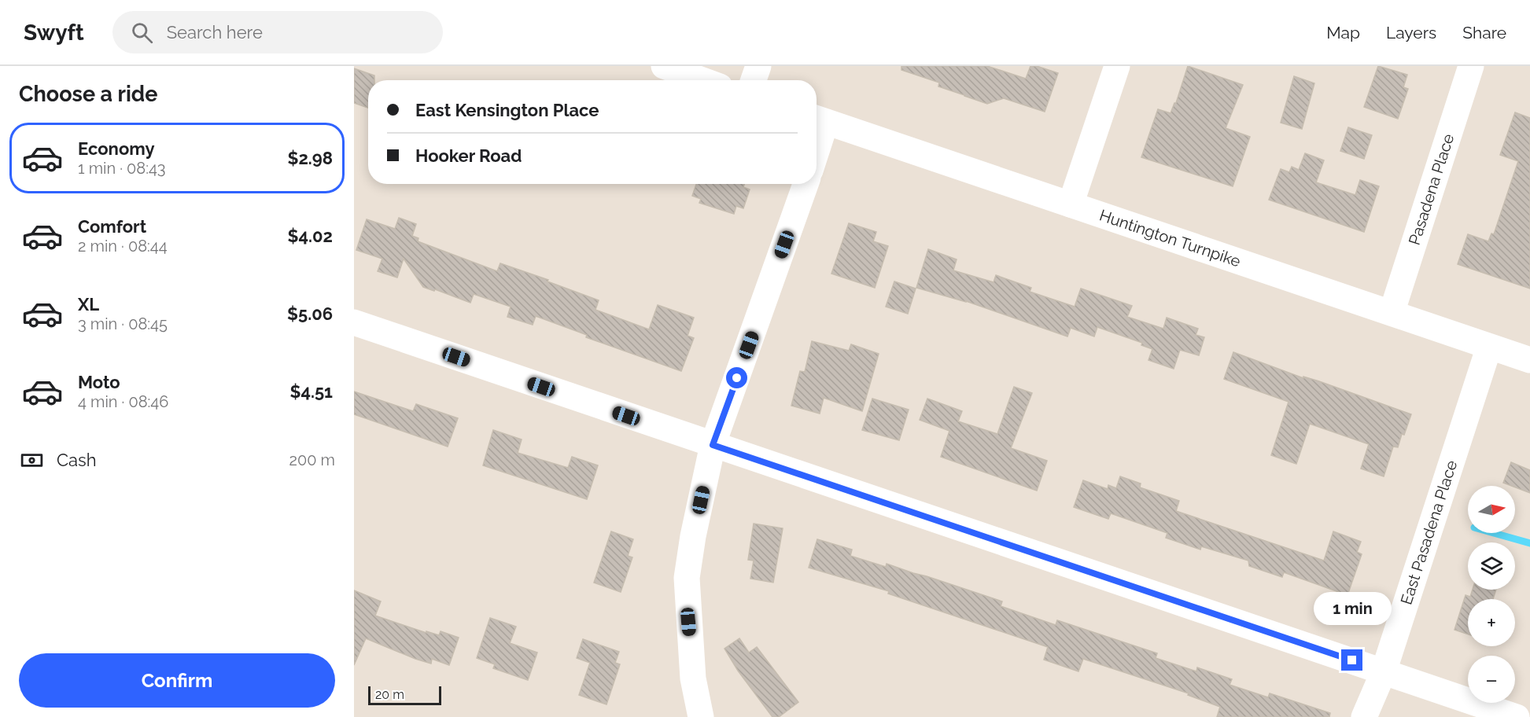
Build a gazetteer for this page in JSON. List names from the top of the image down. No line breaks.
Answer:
{"streets":{"street":["Pasadena Place","Huntington Turnpike","East Pasadena Place"]},"crossings":[["Pasadena Place","Huntington Turnpike"],["Huntington Turnpike","East Pasadena Place"]],"scale_bar":"20 m","north":"right","page":{"header":"Swyft","search":"Search here","nav":["Map","Layers","Share"],"heading":"Choose a ride","banner":["East Kensington Place","Hooker Road"],"list":[{"name":"Economy","note":"1 min · 08:43","value":"$2.98"},{"name":"Comfort","note":"2 min · 08:44","value":"$4.02"},{"name":"XL","note":"3 min · 08:45","value":"$5.06"},{"name":"Moto","note":"4 min · 08:46","value":"$4.51"}],"pay":["Cash","200 m"],"map_buttons":["+","−"],"bubble":"1 min","buttons":"Confirm","scale":"20 m"}}
